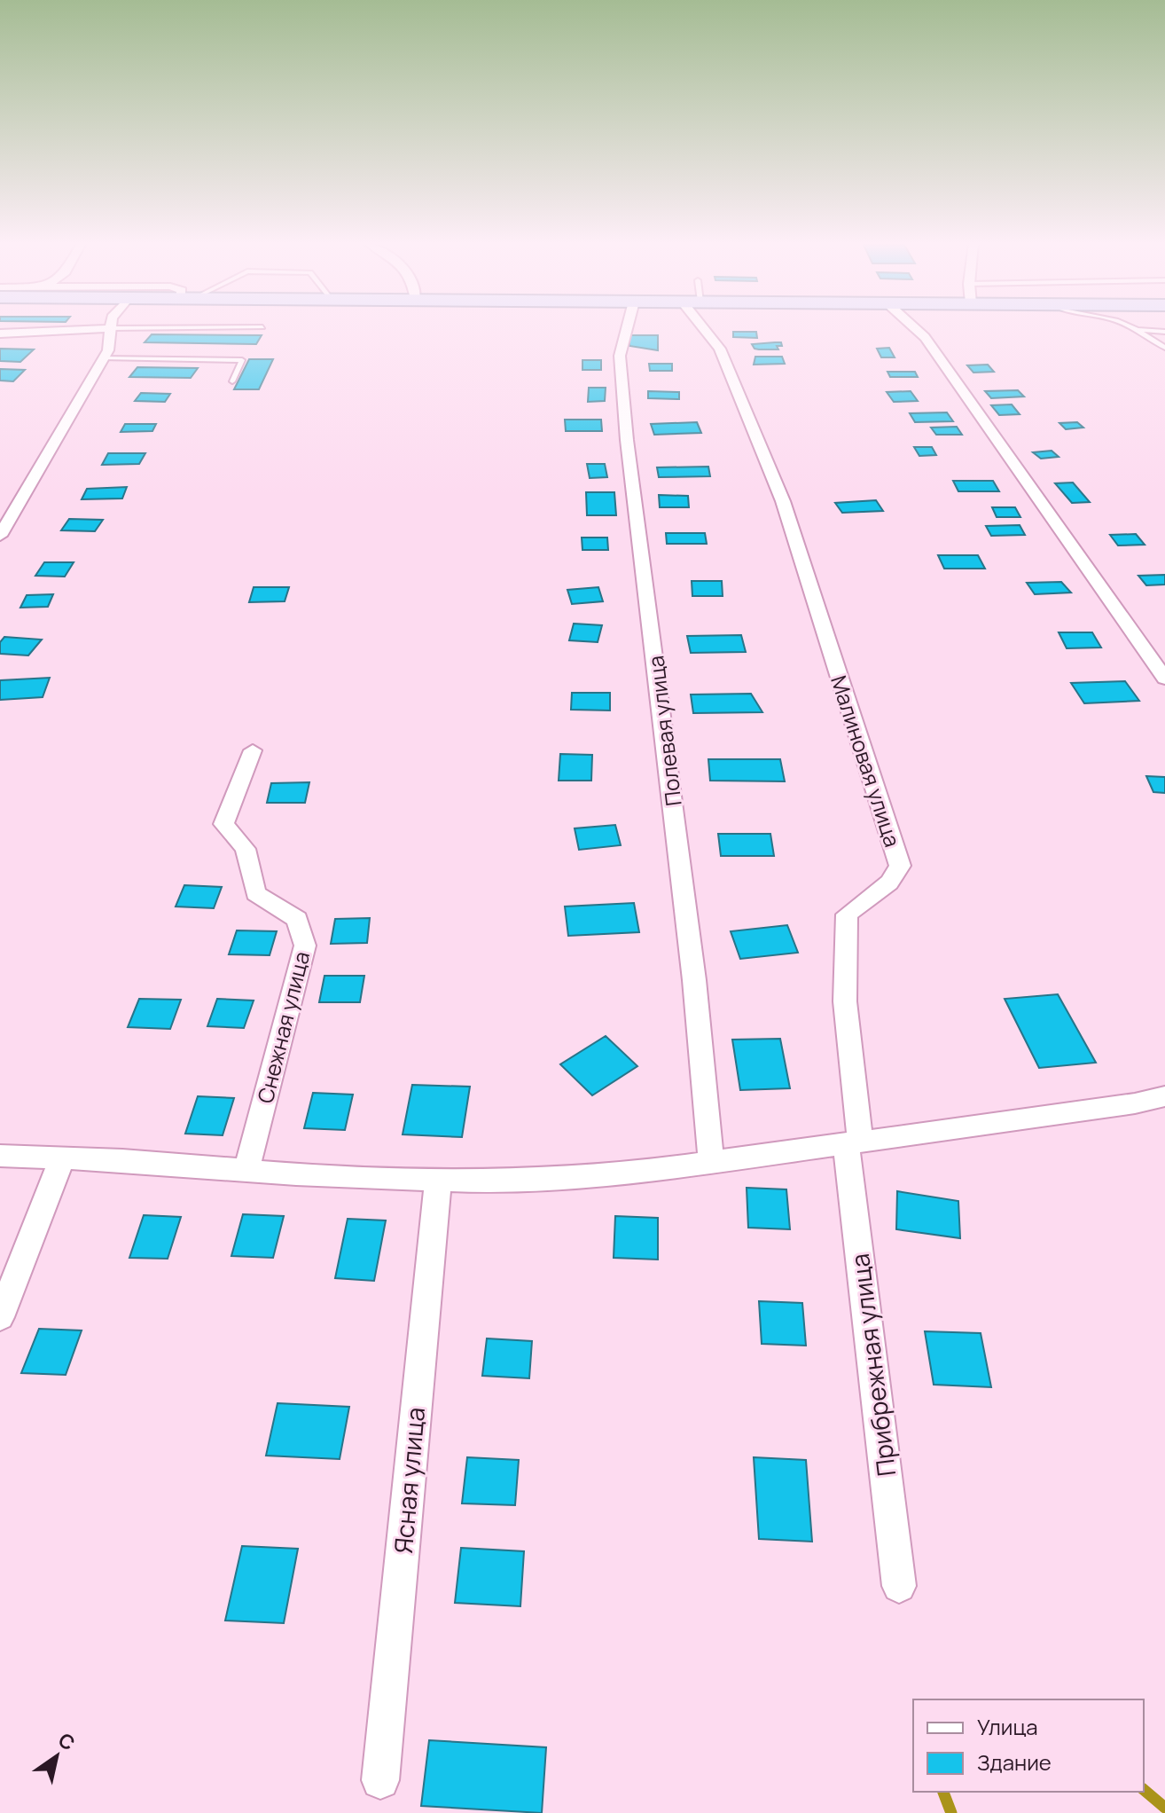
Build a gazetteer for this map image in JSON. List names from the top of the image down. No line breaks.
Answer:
{"streets":{"street":["Полевая улица","Малиновая улица","Снежная улица","Прибрежная улица","Ясная улица"]},"crossings":[["Малиновая улица","Прибрежная улица"]],"legend":["Улица","Здание"],"north":"top right"}
